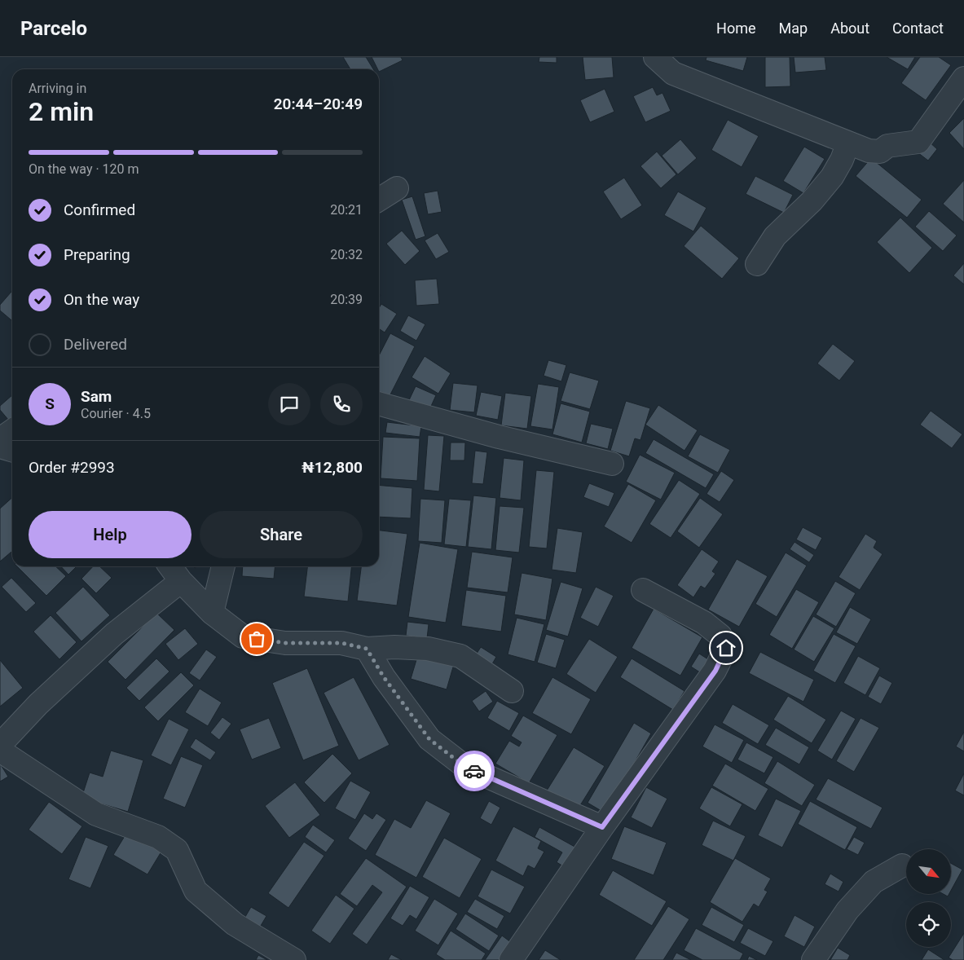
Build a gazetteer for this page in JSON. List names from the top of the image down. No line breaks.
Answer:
{"north":"bottom right","page":{"header":"Parcelo","nav":["Home","Map","About","Contact"],"heading":["2 min","Arriving in","20:44–20:49"],"panel":["Sam","Courier · 4.5","Order #2993","₦12,800"],"bar":"On the way · 120 m","list":[["Confirmed","20:21"],["Preparing","20:32"],["On the way","20:39"],"Delivered"],"round":"S","buttons":["Help","Share"]}}
